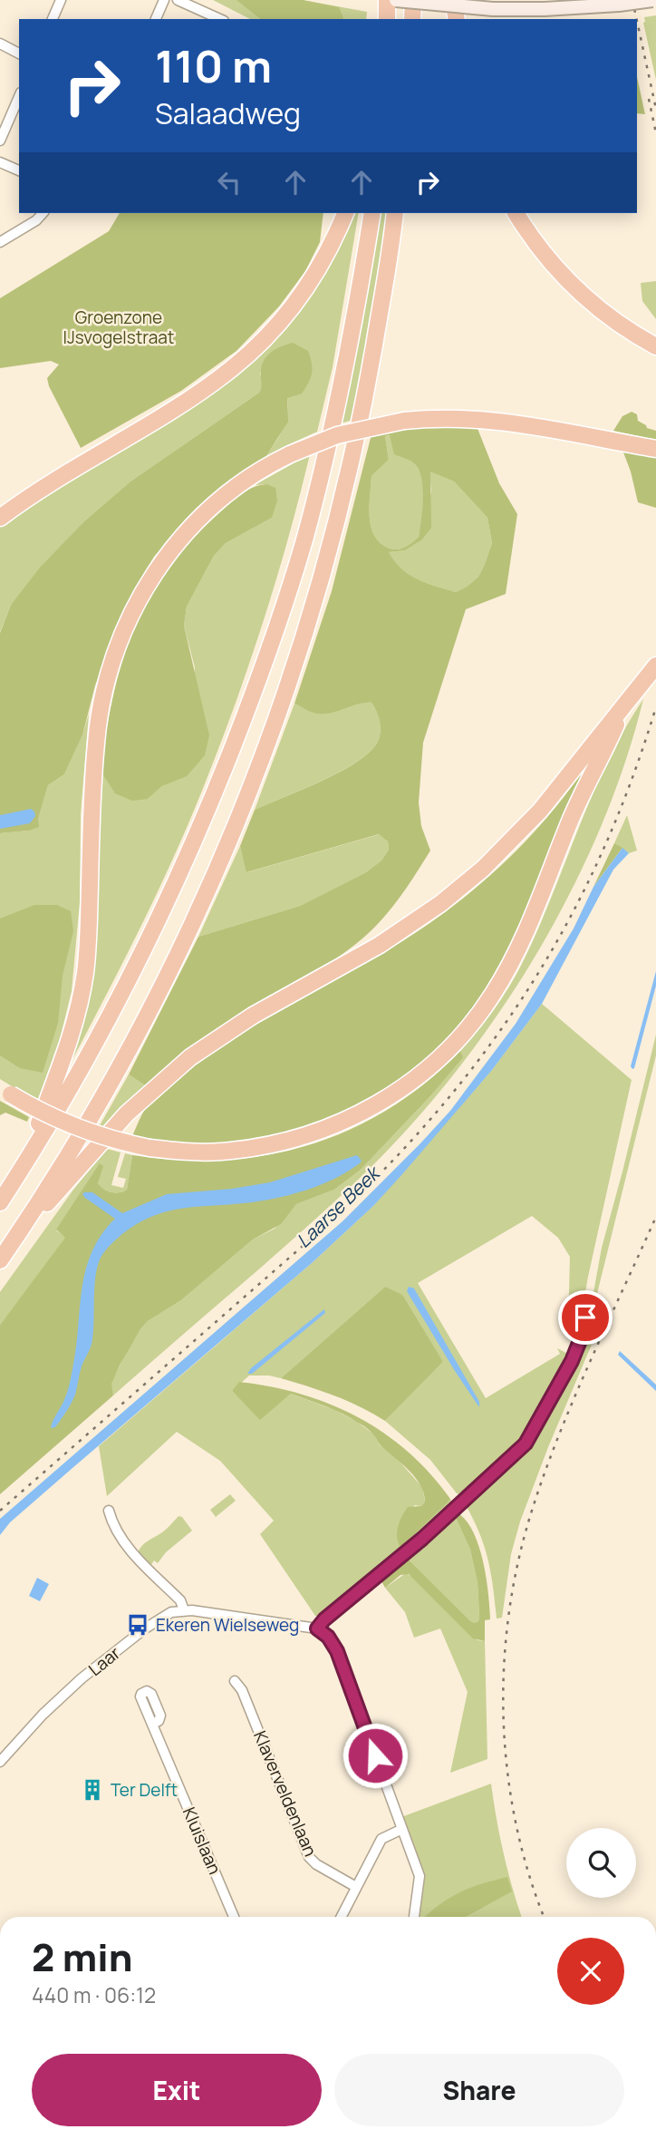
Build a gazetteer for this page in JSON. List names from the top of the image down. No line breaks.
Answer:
{"streets":{"street":["Laar","Klaverveldenlaan","Kluislaan"]},"water":["Laarse Beek"],"parks":["Groenzone IJsvogelstraat"],"places":{"bus stop":["Ekeren Wielseweg"],"building":["Ter Delft"]},"page":{"turn":["110 m","Salaadweg"],"heading":["2 min","440 m · 06:12"],"buttons":["Exit","Share"]}}
